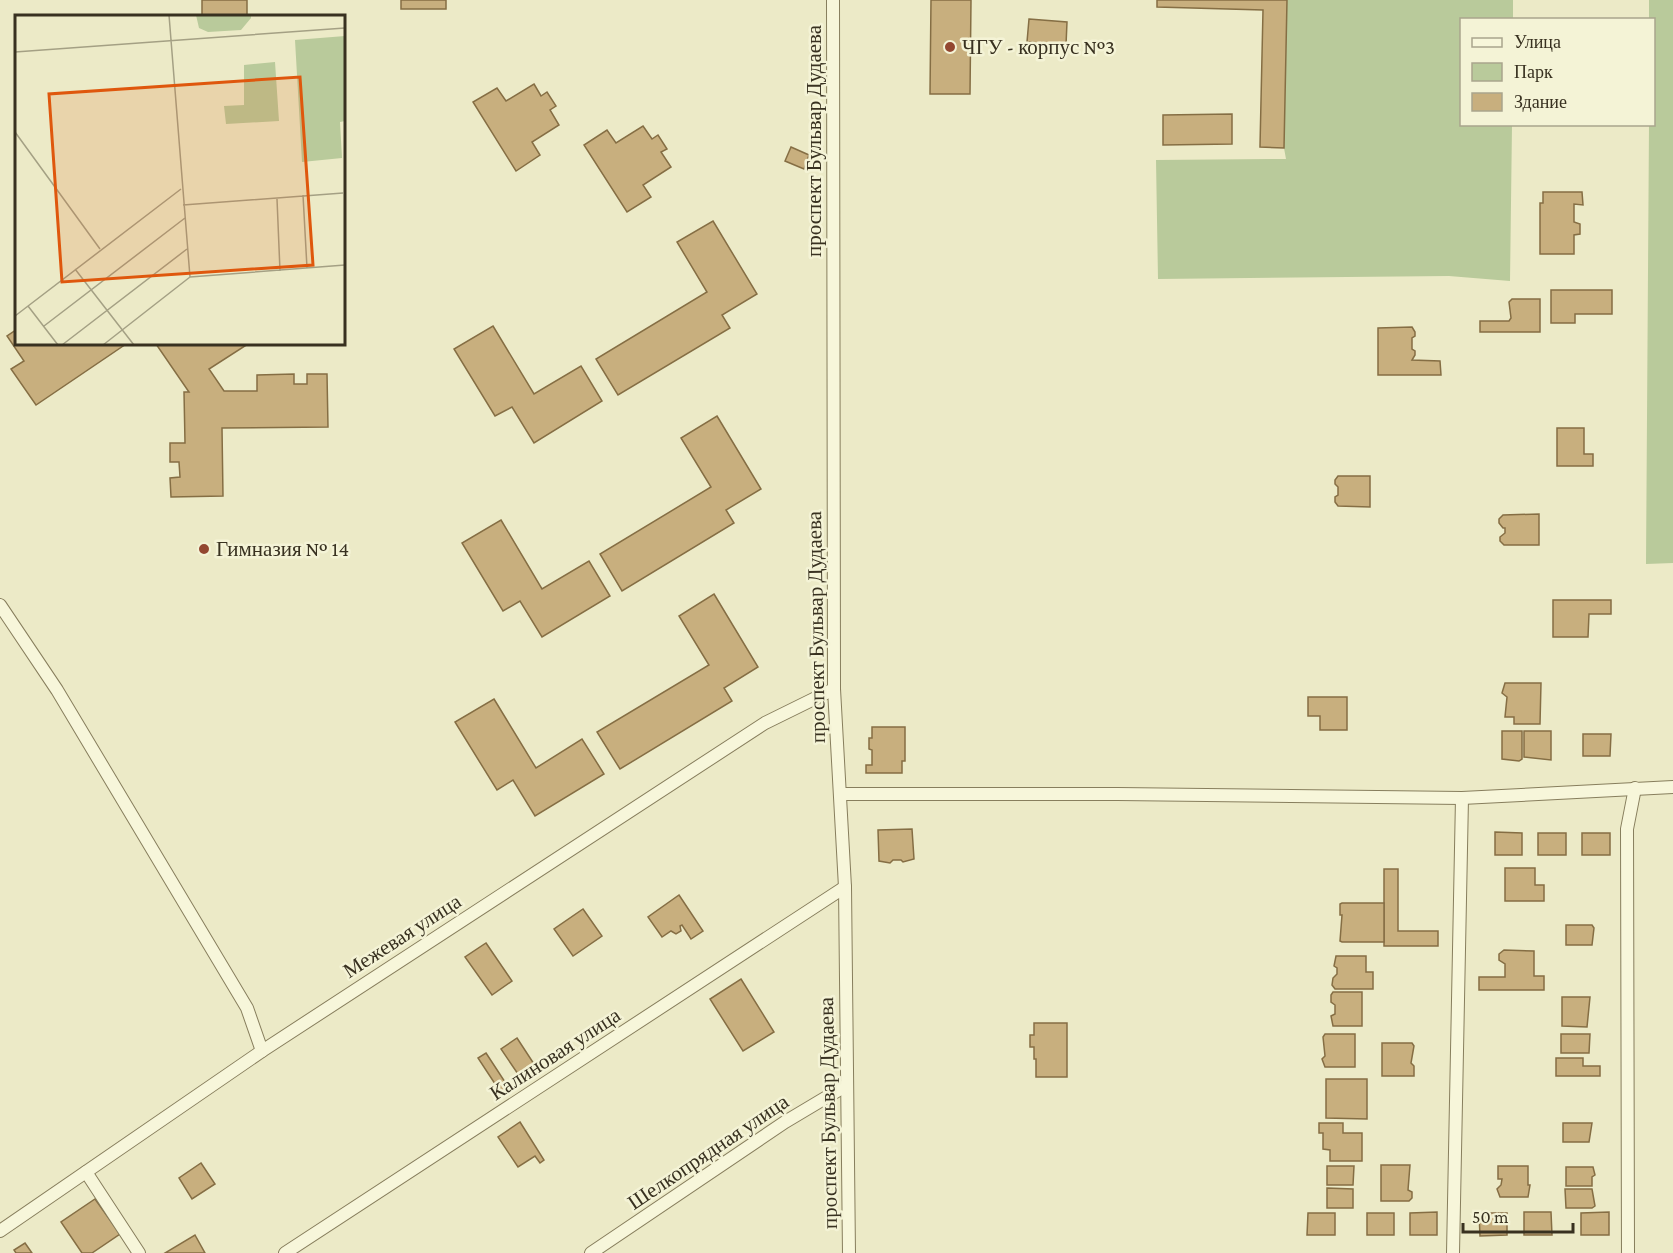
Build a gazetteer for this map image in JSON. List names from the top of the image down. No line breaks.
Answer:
{"streets":{"street":["проспект Бульвар Дудаева","Межевая улица","Калиновая улица","Шелкопрядная улица"]},"crossings":[["проспект Бульвар Дудаева","Межевая улица"],["проспект Бульвар Дудаева","Калиновая улица"],["проспект Бульвар Дудаева","Шелкопрядная улица"]],"places":["ЧГУ - корпус №3","Гимназия № 14"],"legend":["Улица","Парк","Здание"],"scale_bar":"50 m"}
